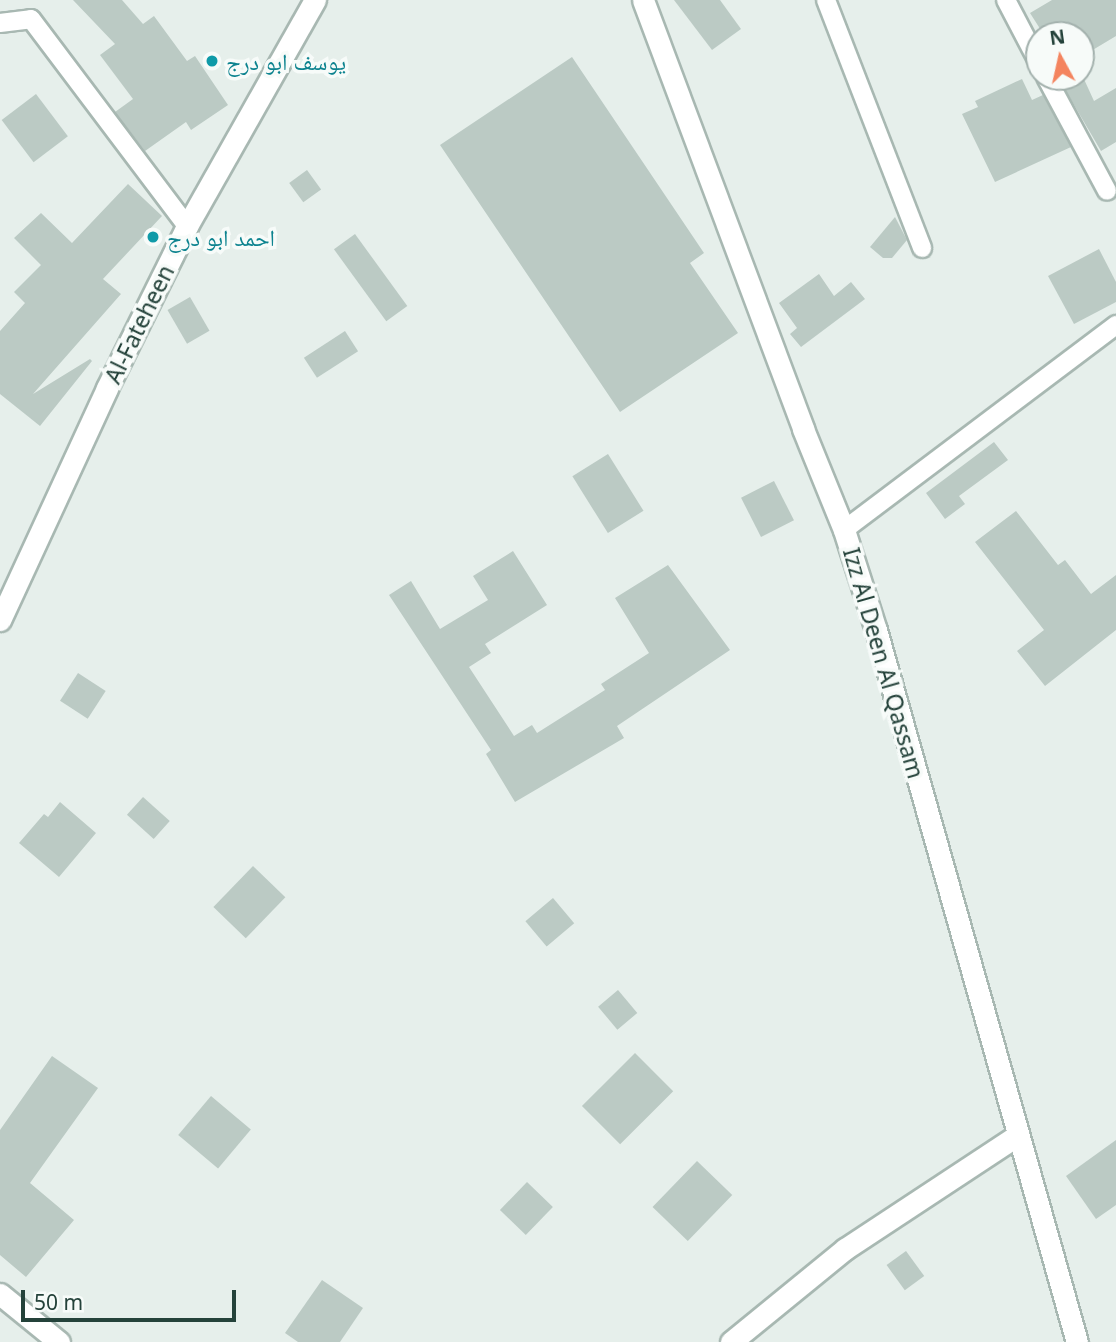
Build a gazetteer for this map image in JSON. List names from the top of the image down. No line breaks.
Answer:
{"streets":{"street":["Al-Fateheen","Izz Al Deen Al Qassam"]},"places":["يوسف ابو درج","احمد ابو درج"],"scale_bar":"50 m","north":"top"}
